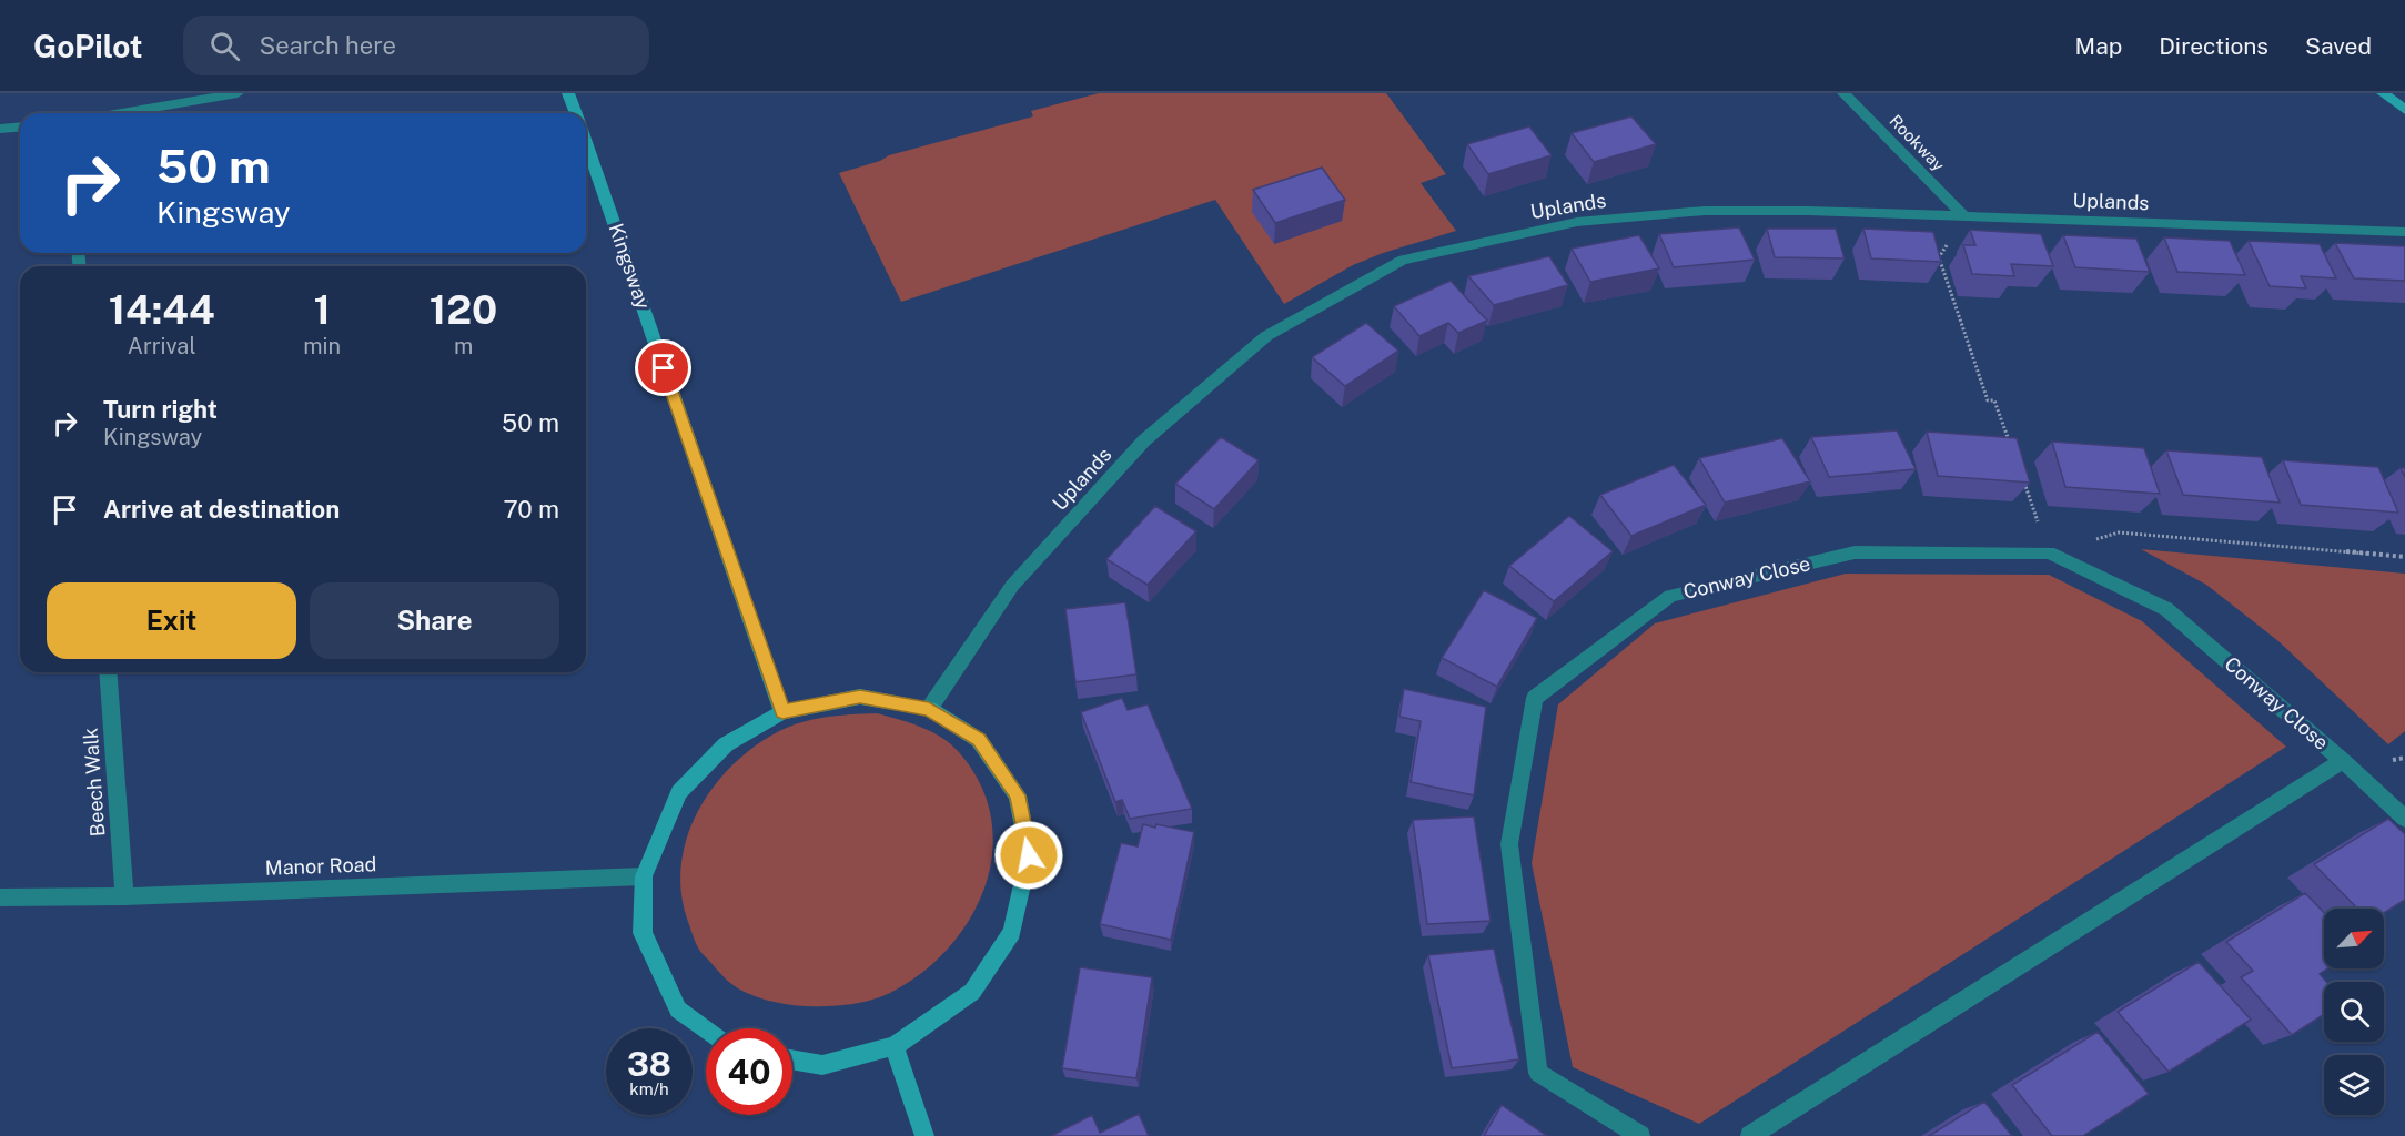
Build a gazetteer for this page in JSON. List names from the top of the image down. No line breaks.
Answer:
{"streets":{"street":["Rookway","Uplands","Kingsway","Conway Close","Beech Walk","Manor Road"]},"crossings":[["Rookway","Uplands"],["Beech Walk","Manor Road"]],"north":"top right","page":{"header":"GoPilot","search":"Search here","nav":["Map","Directions","Saved"],"turn":["50 m","Kingsway"],"eta":["14:44","Arrival","1","min","120","m"],"list":[{"name":"Turn right","note":"Kingsway","value":"50 m"},{"name":"Arrive at destination","value":"70 m"}],"buttons":["Exit","Share"],"speed":"38 km/h","limit":"40"}}
